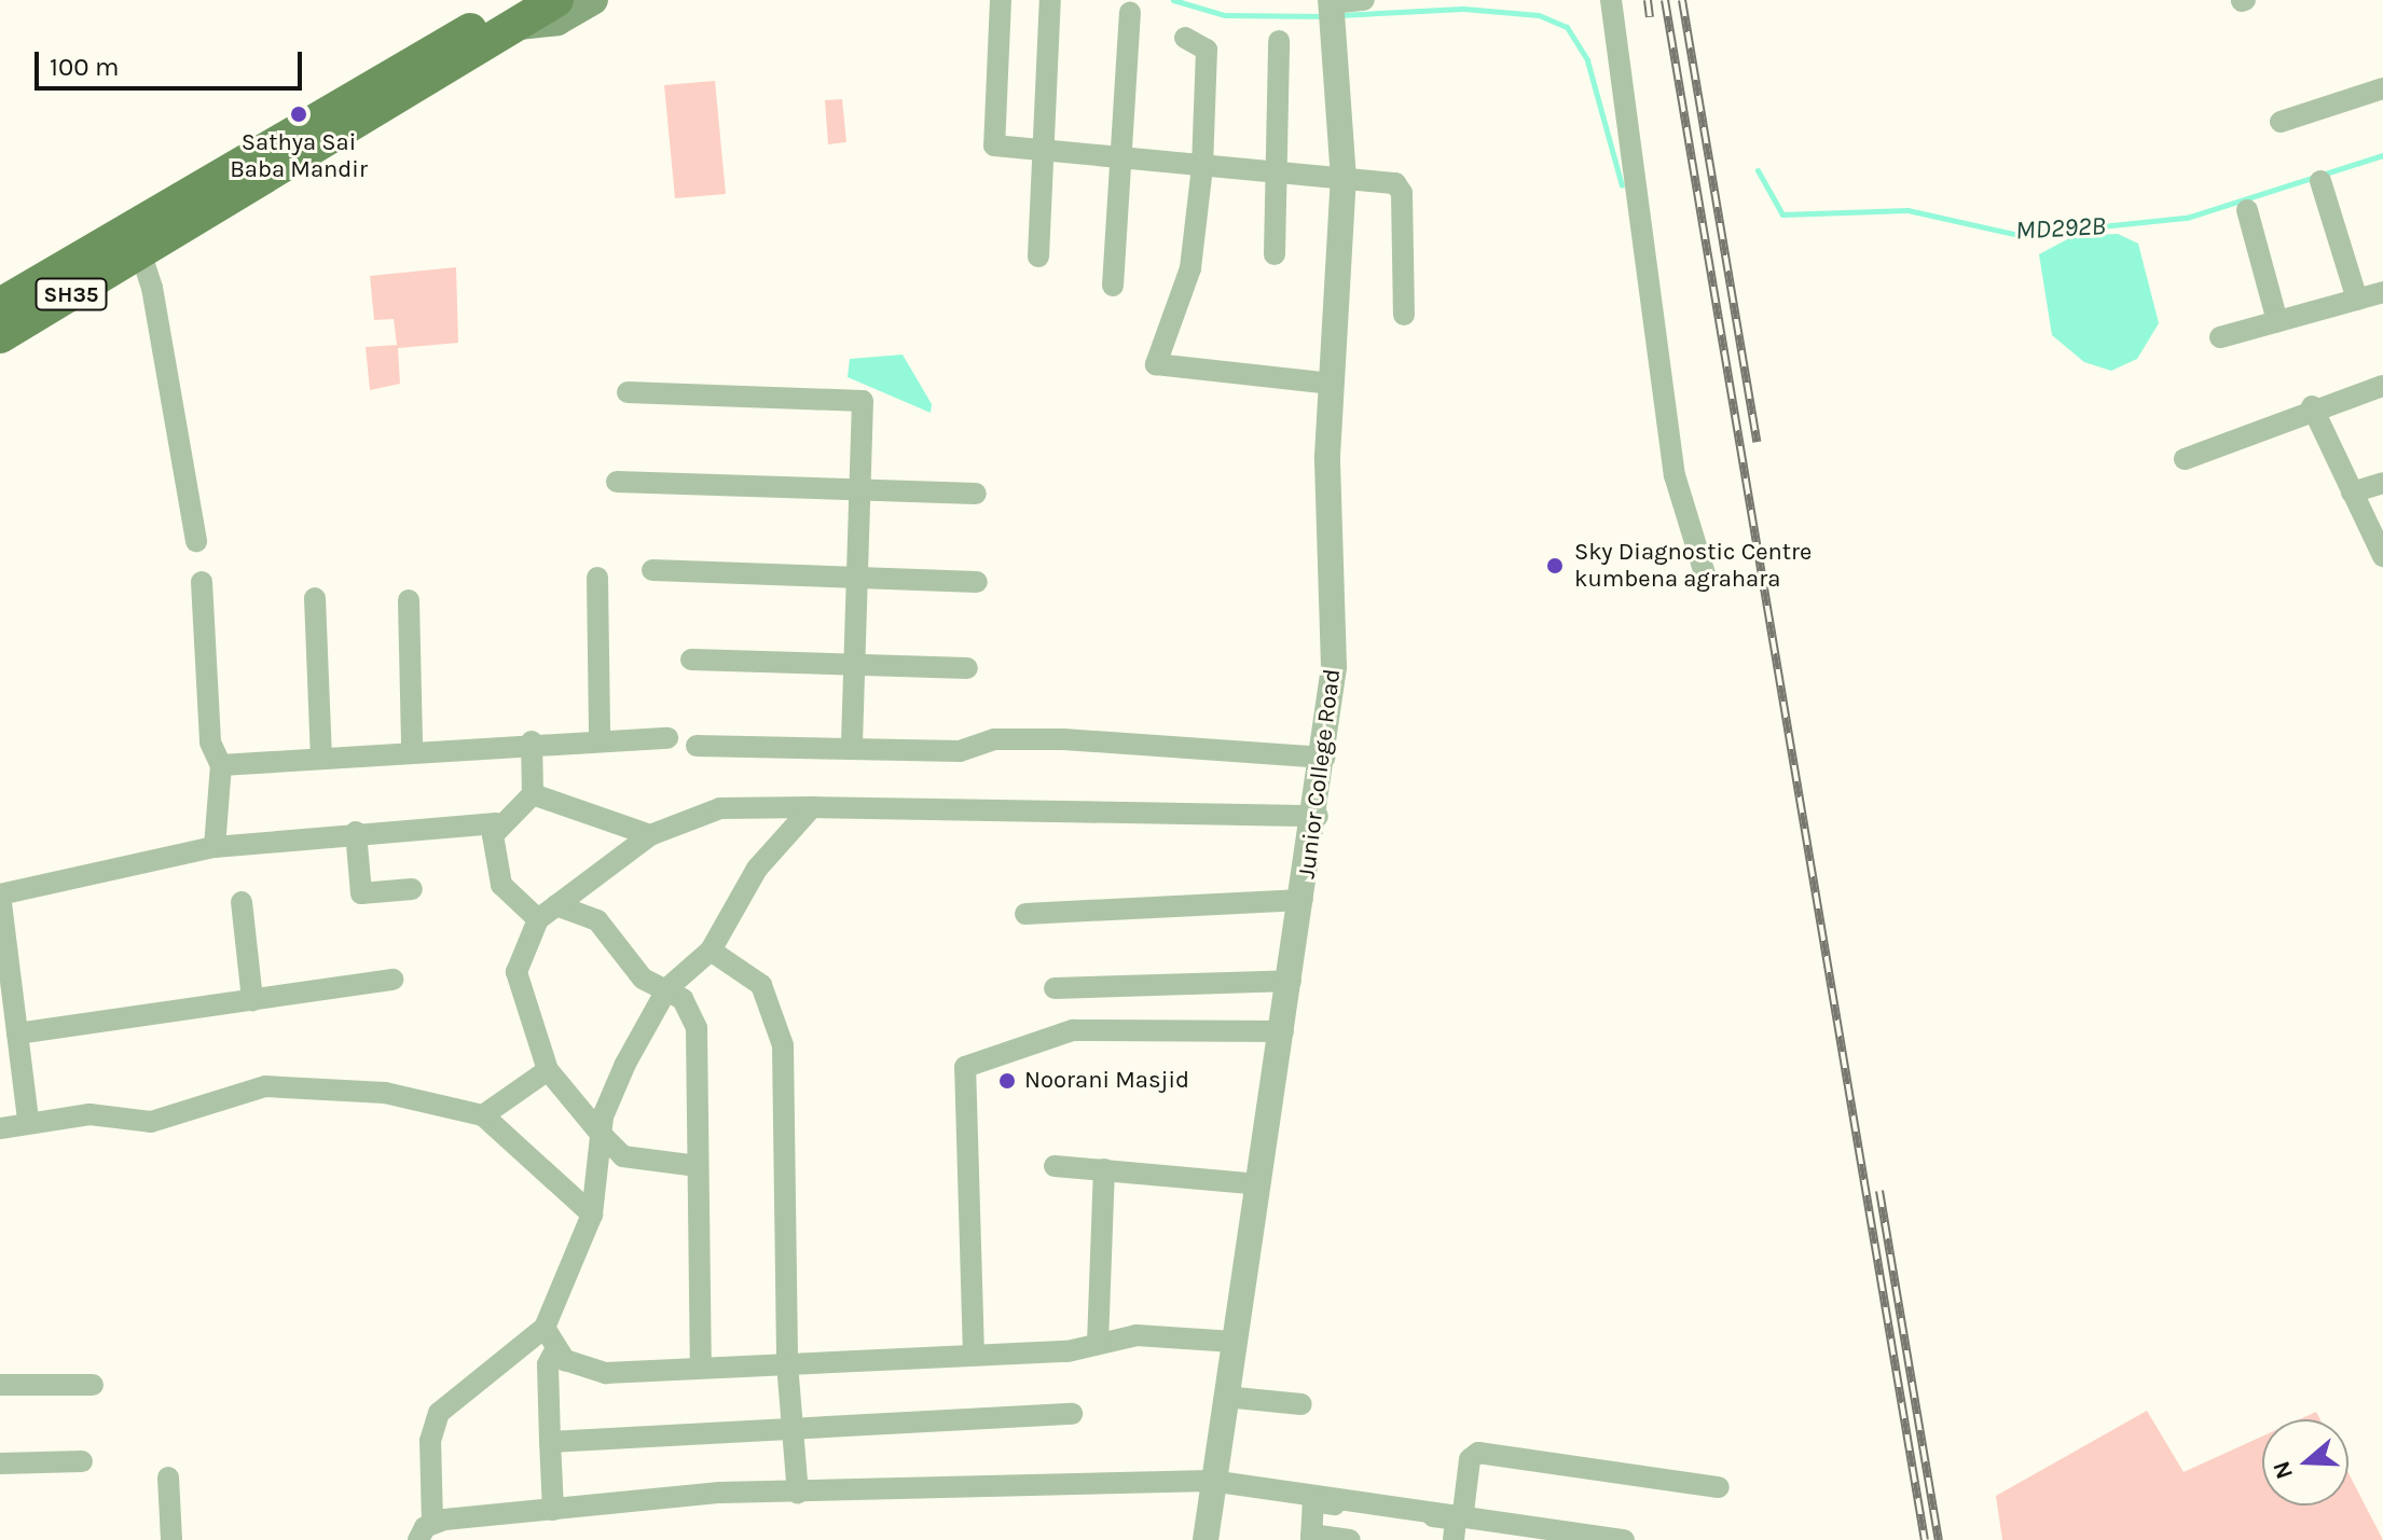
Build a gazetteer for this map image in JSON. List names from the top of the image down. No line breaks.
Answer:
{"streets":{"main road":["SH35"],"street":["Junior College Road"]},"water":["MD292B"],"places":["Sathya Sai Baba Mandir","Sky Diagnostic Centre kumbena agrahara","Noorani Masjid"],"scale_bar":"100 m","north":"left"}
